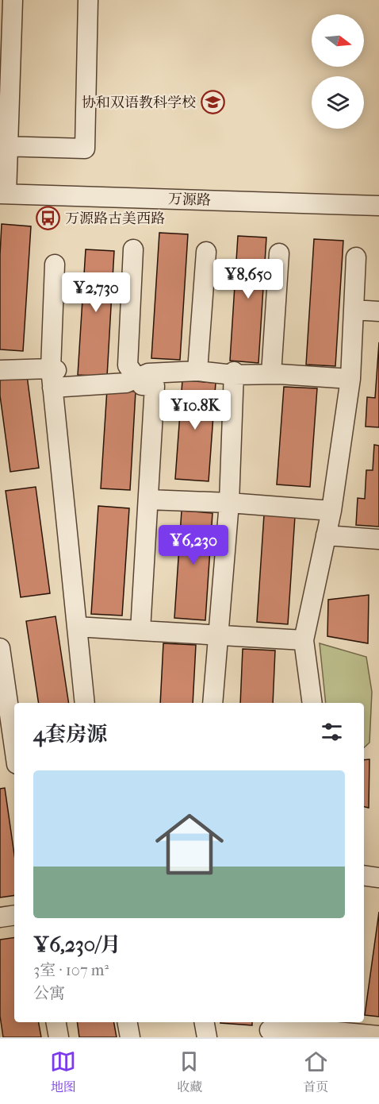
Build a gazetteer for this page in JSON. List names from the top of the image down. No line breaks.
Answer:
{"streets":{"street":["万源路"]},"places":{"school or university":["协和双语教科学校"],"bus stop":["万源路古美西路"]},"north":"right","page":{"price":["¥8,650","¥2,730","¥10.8K","¥6,230"],"heading":"4套房源","list":[{"name":"¥6,230/月","note":"3室 · 107 m² · 公寓"}],"tabs":["地图","收藏","首页"]}}
